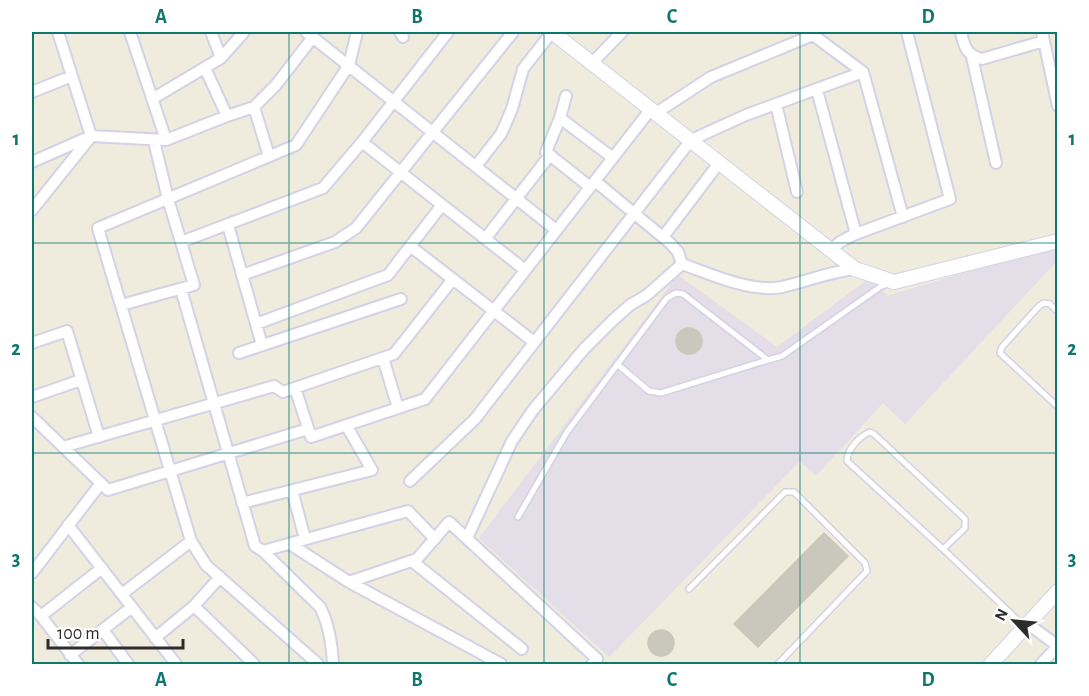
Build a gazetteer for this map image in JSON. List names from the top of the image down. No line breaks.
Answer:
{"scale_bar":"100 m","north":"top left","grid":{"columns":["A","B","C","D"],"rows":["1","2","3"]}}
